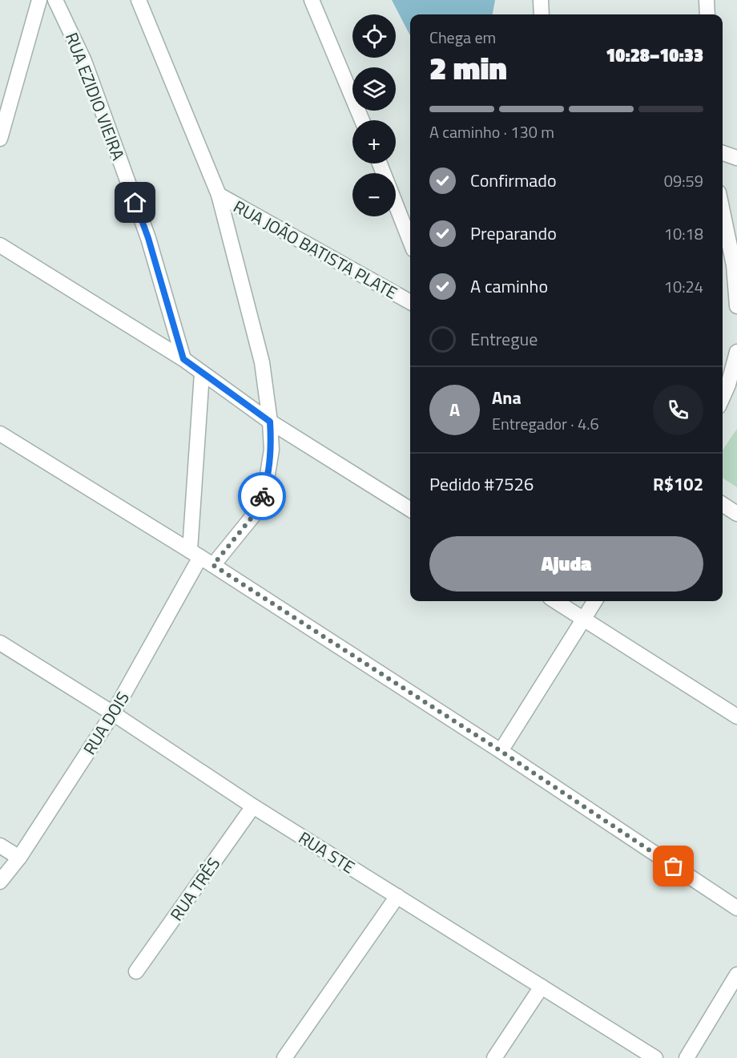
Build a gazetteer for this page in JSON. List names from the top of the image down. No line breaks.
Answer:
{"streets":{"street":["RUA EZIDIO VIEIRA","RUA JOÃO BATISTA PLATE","RUA DOIS","RUA STE","RUA TRÊS"]},"crossings":[["RUA DOIS","RUA STE"],["RUA STE","RUA TRÊS"]],"page":{"map_buttons":["+","−"],"heading":["2 min","Chega em","10:28–10:33"],"panel":["Ana","Entregador · 4.6","Pedido #7526","R$102"],"bar":"A caminho · 130 m","list":[["Confirmado","09:59"],["Preparando","10:18"],["A caminho","10:24"],"Entregue"],"round":"A","buttons":"Ajuda"}}
